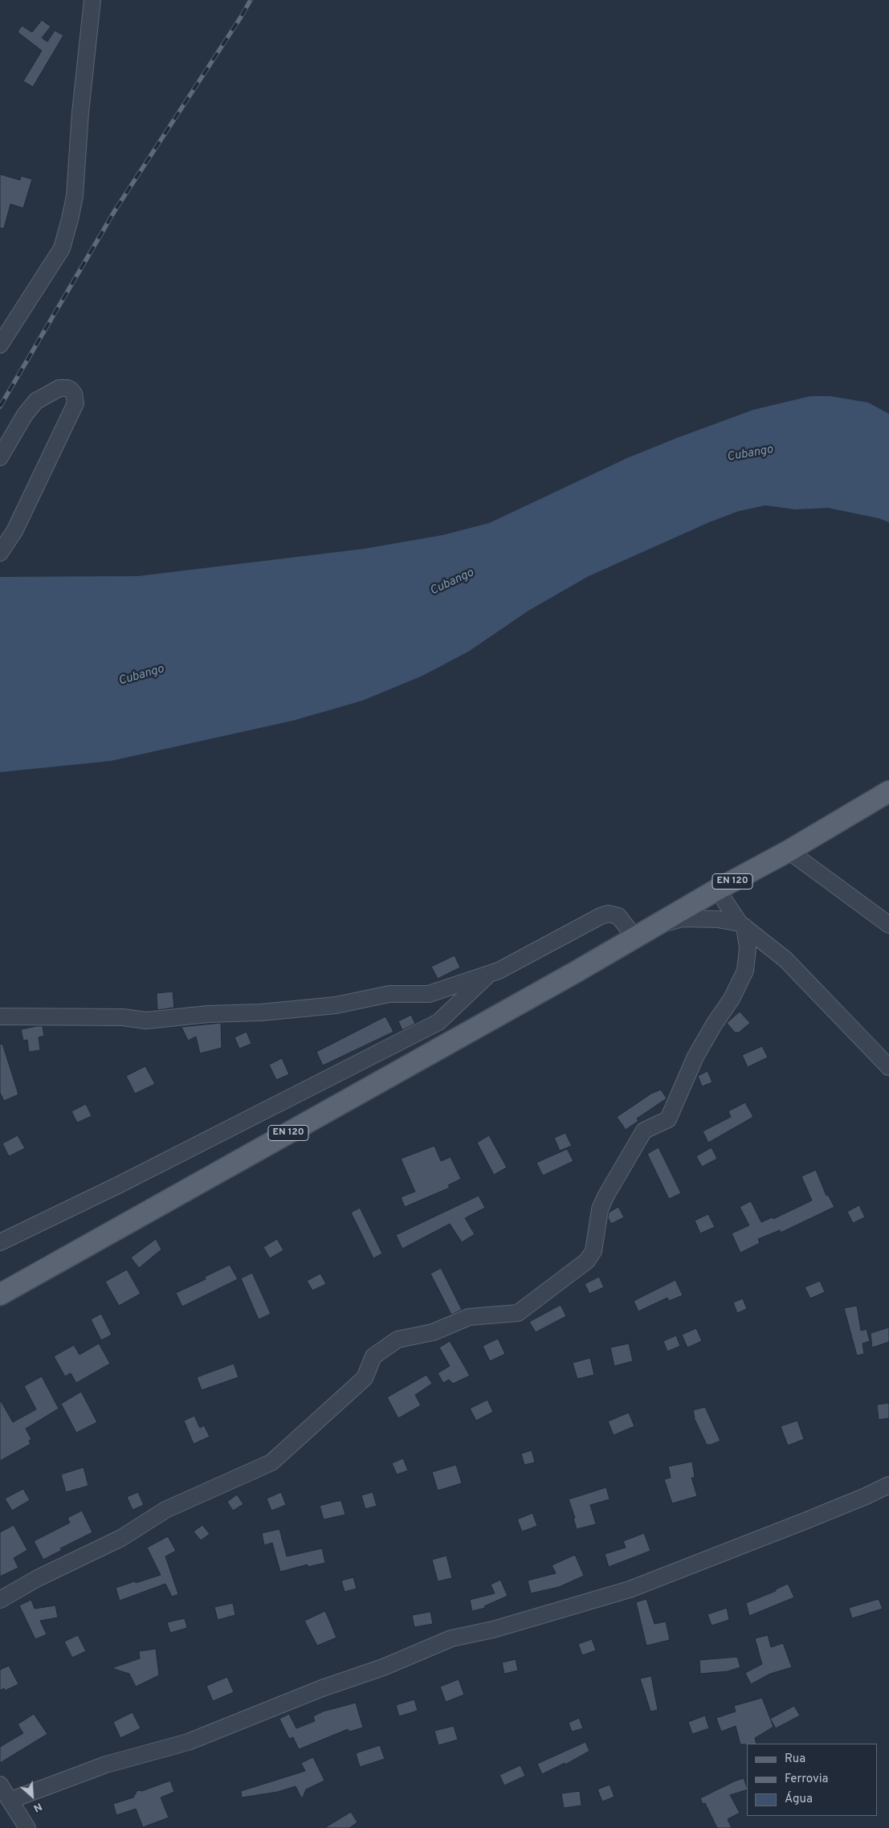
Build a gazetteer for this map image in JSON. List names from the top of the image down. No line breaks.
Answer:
{"streets":{"main road":["EN 120"]},"water":["Cubango"],"legend":["Rua","Ferrovia","Água"],"north":"bottom right"}
